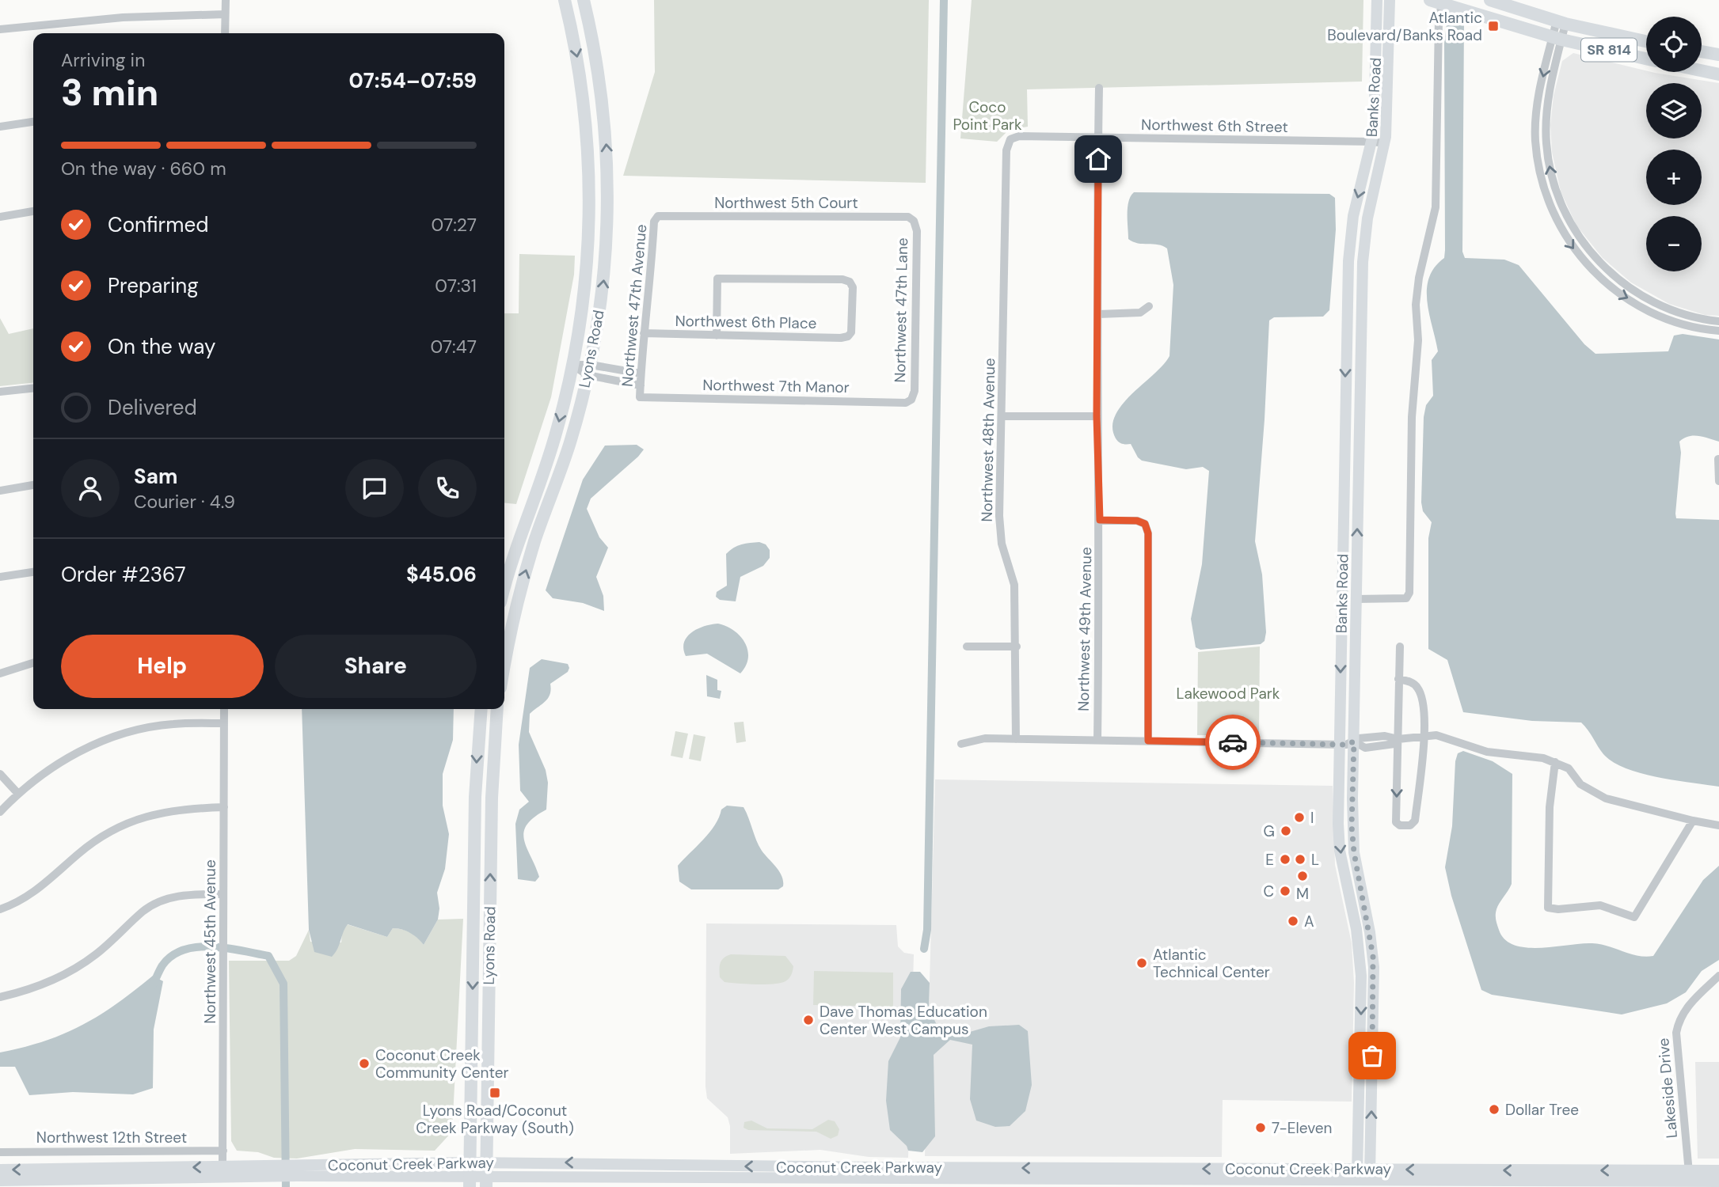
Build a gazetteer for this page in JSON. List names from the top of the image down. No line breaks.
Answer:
{"streets":{"main road":["SR 814","Banks Road","Lyons Road","Coconut Creek Parkway"],"street":["Northwest 6th Street","Northwest 5th Court","Northwest 47th Avenue","Northwest 47th Lane","Northwest 6th Place","Northwest 7th Manor","Northwest 48th Avenue","Northwest 49th Avenue","Northwest 45th Avenue","Lakeside Drive","Northwest 12th Street"]},"crossings":[["Banks Road","Northwest 6th Street"],["Banks Road","Coconut Creek Parkway"],["Northwest 6th Street","Northwest 48th Avenue"],["Northwest 6th Street","Northwest 49th Avenue"],["Northwest 5th Court","Northwest 47th Avenue"],["Northwest 5th Court","Northwest 47th Lane"],["Northwest 47th Avenue","Northwest 6th Place"],["Northwest 47th Avenue","Northwest 7th Manor"],["Northwest 47th Lane","Northwest 7th Manor"],["Lyons Road","Coconut Creek Parkway"],["Northwest 45th Avenue","Northwest 12th Street"],["Northwest 45th Avenue","Coconut Creek Parkway"],["Lakeside Drive","Coconut Creek Parkway"]],"parks":["Coco Point Park","Lakewood Park"],"places":{"transit":["Atlantic Boulevard/Banks Road","Lyons Road/Coconut Creek Parkway (South)"],"other":["I","G","E","L","M","C","A","Atlantic Technical Center","Dave Thomas Education Center West Campus","Coconut Creek Community Center","Dollar Tree","7-Eleven"]},"page":{"map_buttons":["+","−"],"heading":["3 min","Arriving in","07:54–07:59"],"panel":["Sam","Courier · 4.9","Order #2367","$45.06"],"bar":"On the way · 660 m","list":[["Confirmed","07:27"],["Preparing","07:31"],["On the way","07:47"],"Delivered"],"buttons":["Help","Share"]}}
